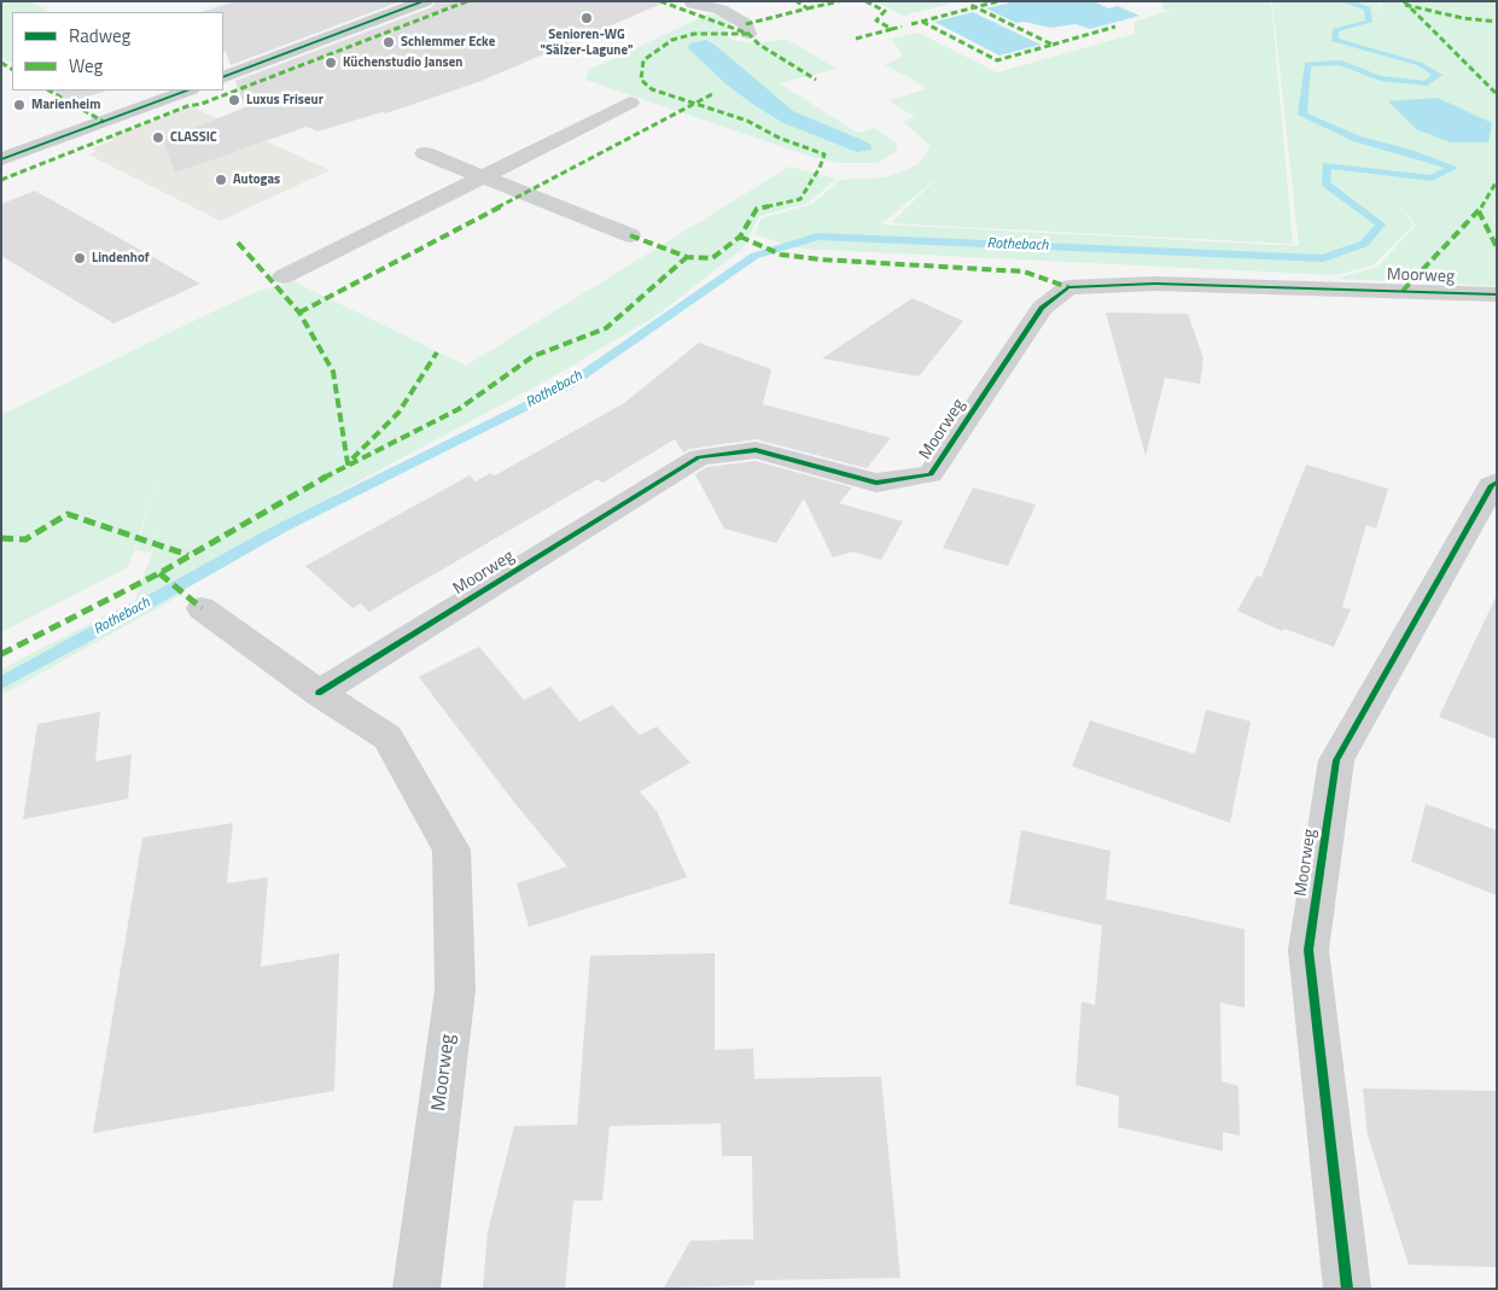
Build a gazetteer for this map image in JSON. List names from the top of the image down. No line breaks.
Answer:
{"streets":{"street":["Moorweg"]},"water":["Rothebach"],"places":["Senioren-WG \"Sälzer-Lagune\"","Schlemmer Ecke","Küchenstudio Jansen","Luxus Friseur","Marienheim","CLASSIC","Autogas","Lindenhof"],"legend":["Radweg","Weg"]}
